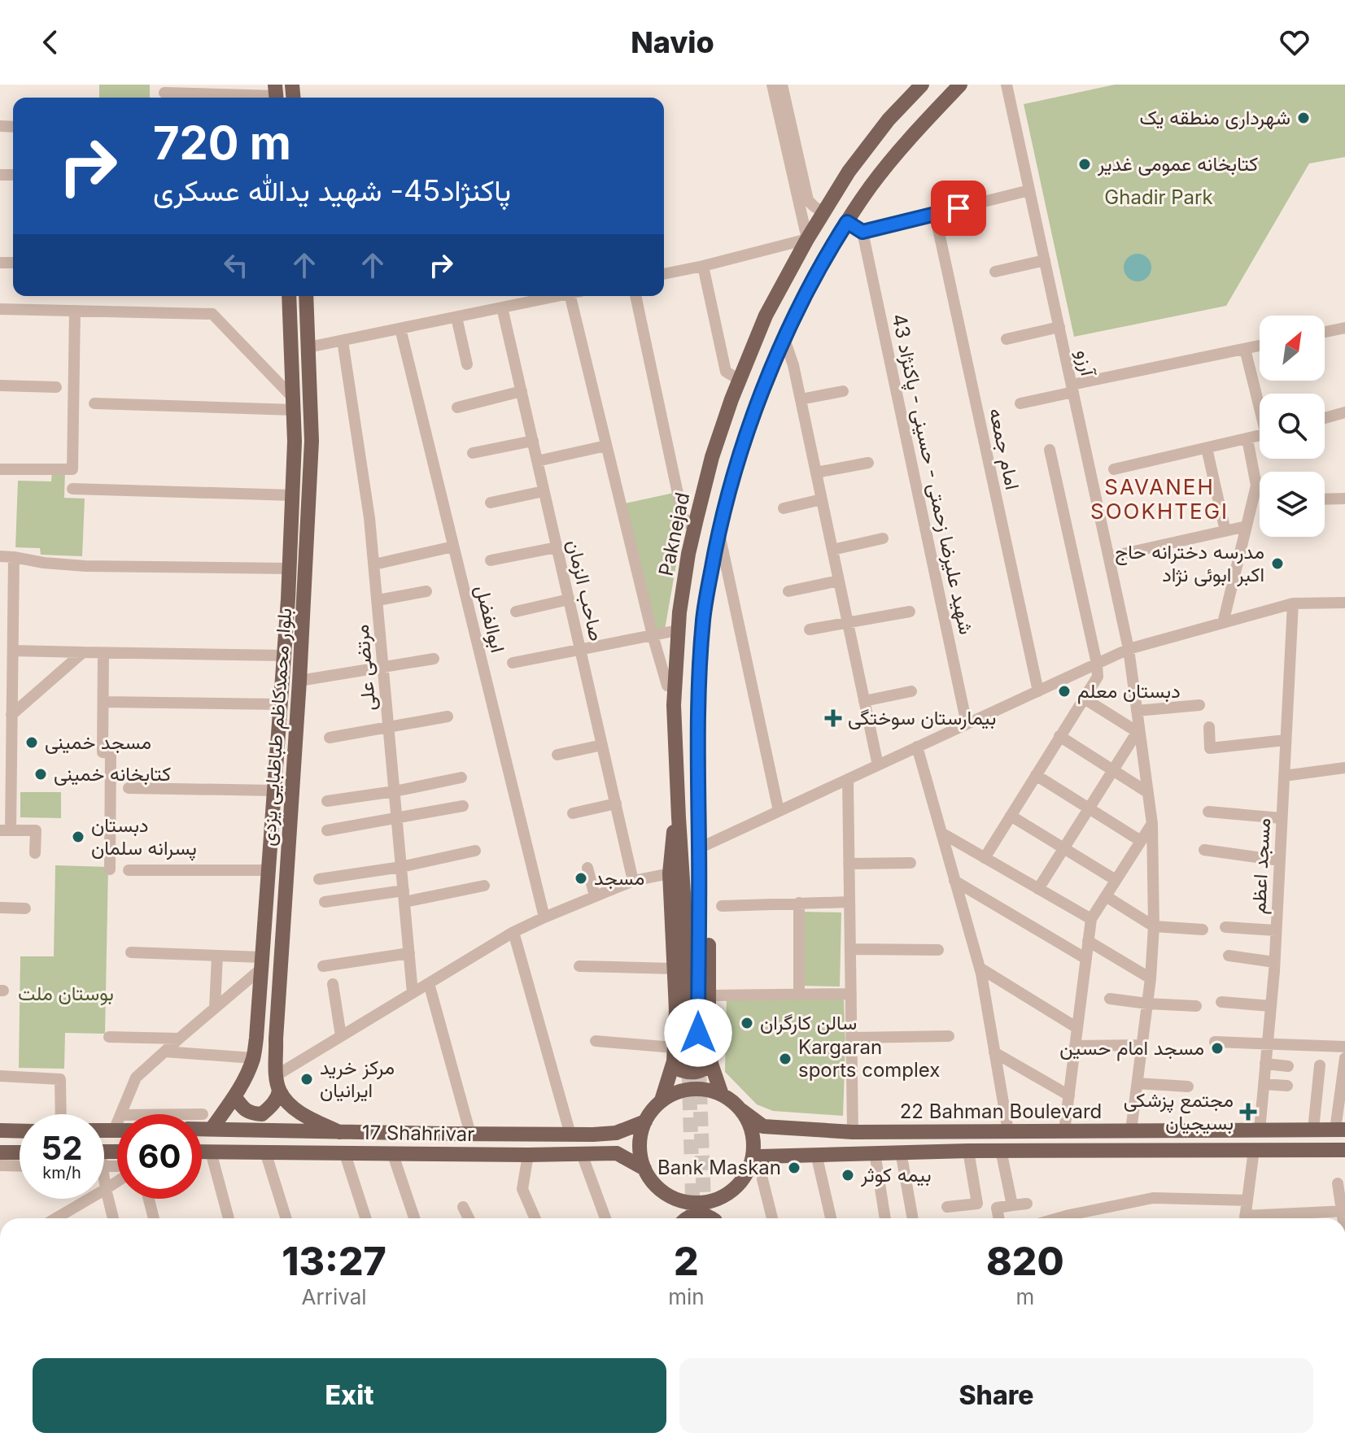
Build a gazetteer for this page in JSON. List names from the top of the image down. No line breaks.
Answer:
{"streets":{"main road":["Paknejad","بلوار محمدکاظم طباطبایی یزدی","22 Bahman Boulevard","17 Shahrivar"],"street":["آرزو","امام جمعه","شهید علیرضا زحمتی - حسینی - پاکنژاد 43","صاحب الزمان","ابوالفضل","مرتضی علی","مسجد اعظم"]},"crossings":[["آرزو","22 Bahman Boulevard"],["بلوار محمدکاظم طباطبایی یزدی","17 Shahrivar"],["مسجد اعظم","22 Bahman Boulevard"],["22 Bahman Boulevard","17 Shahrivar"]],"districts":["SAVANEH SOOKHTEGI"],"parks":["Ghadir Park","بوستان ملت"],"places":{"other":["شهرداری منطقه یک","کتابخانه عمومی غدیر","مدرسه دخترانه حاج اکبر ابوئی نژاد","دبستان معلم","مسجد خمینی","کتابخانه خمینی","دبستان پسرانه سلمان","مسجد","سالن کارگران","مسجد امام حسین","Kargaran sports complex","مرکز خرید ایرانیان","Bank Maskan","بیمه کوثر"],"health":["بیمارستان سوختگی","مجتمع پزشکی بسیجیان"]},"north":"top right","page":{"header":"Navio","turn":["720 m","پاکنژاد45- شهید یدالله عسکری"],"speed":"52 km/h","limit":"60","eta":["13:27","Arrival","2","min","820","m"],"buttons":["Exit","Share"]}}
